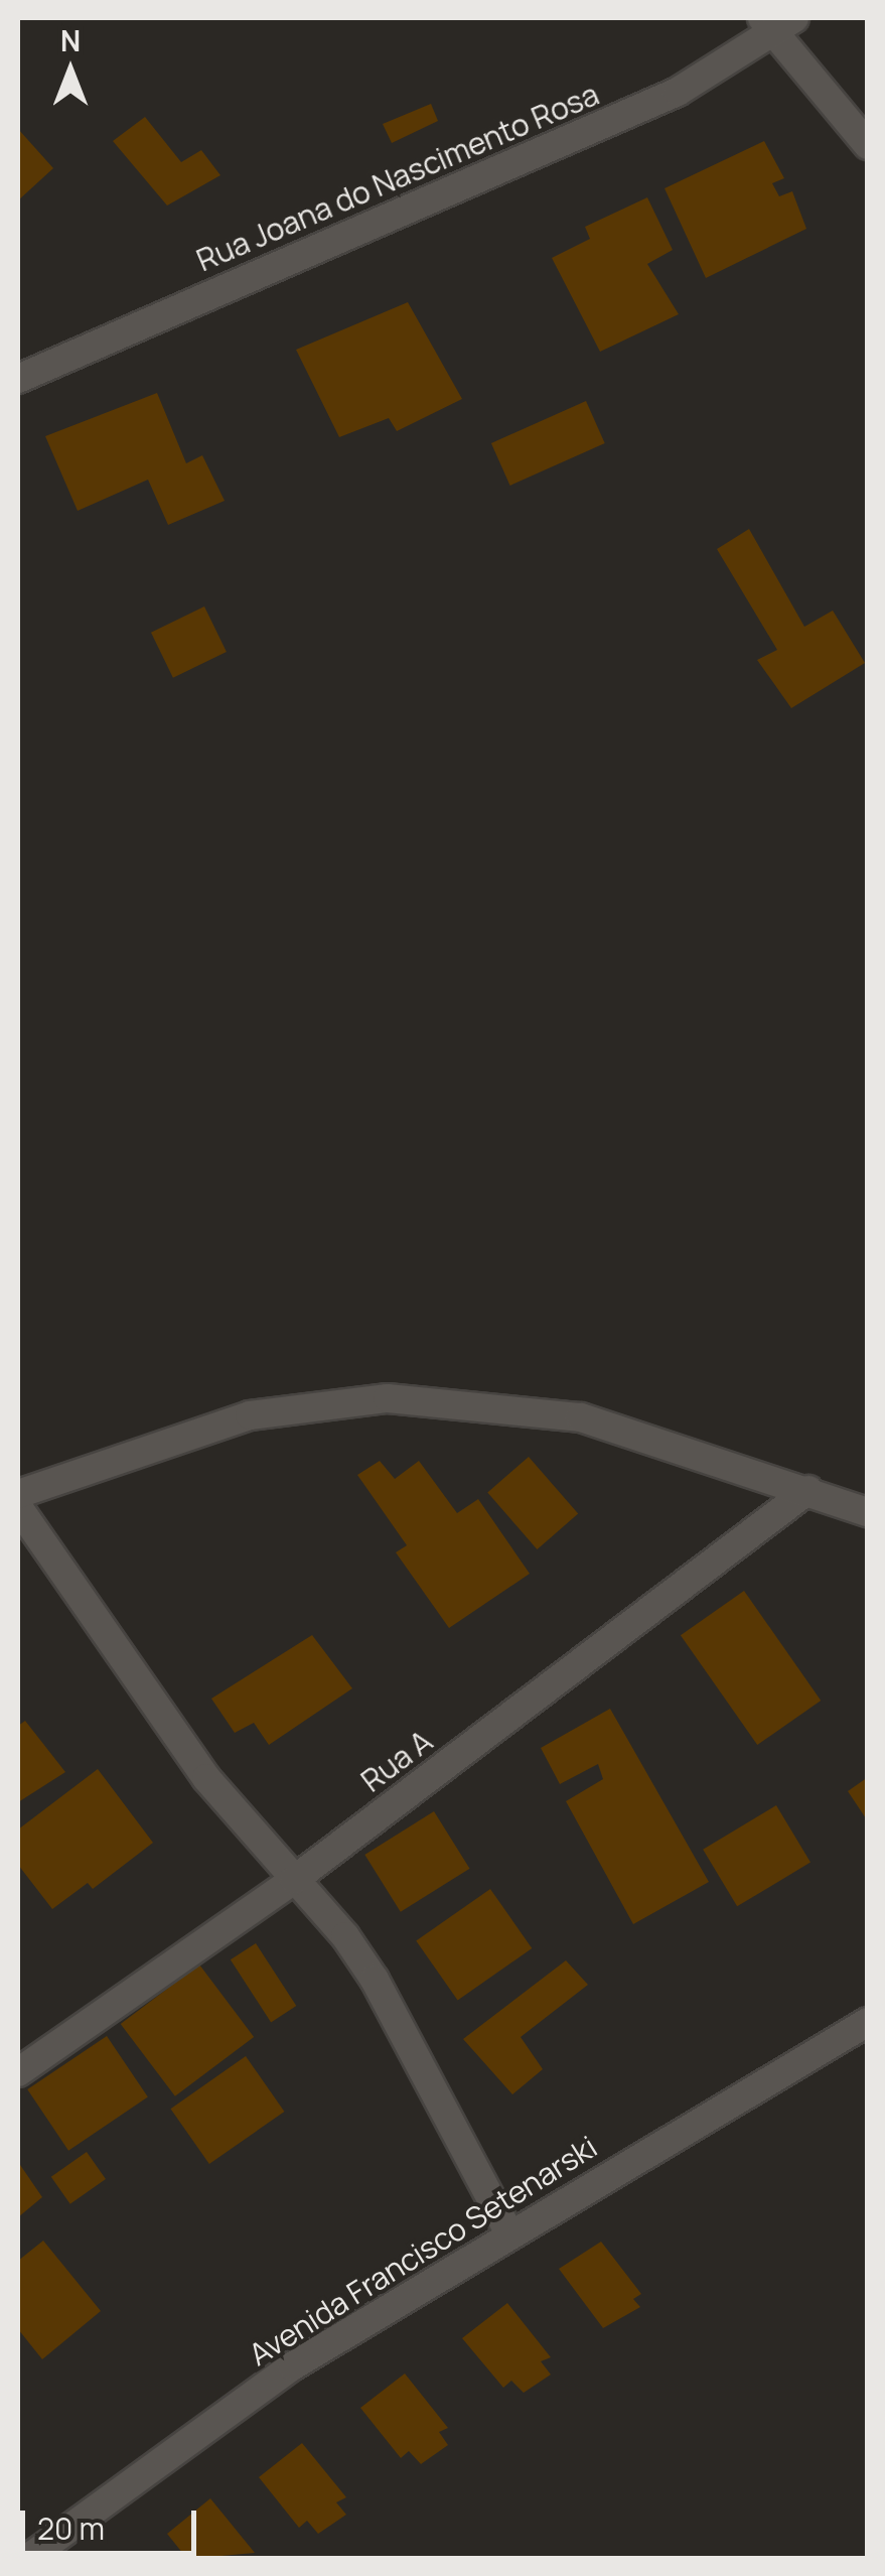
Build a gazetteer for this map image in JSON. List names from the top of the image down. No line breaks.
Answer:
{"streets":{"street":["Rua Joana do Nascimento Rosa","Rua A","Avenida Francisco Setenarski"]},"scale_bar":"20 m","north":"top"}
